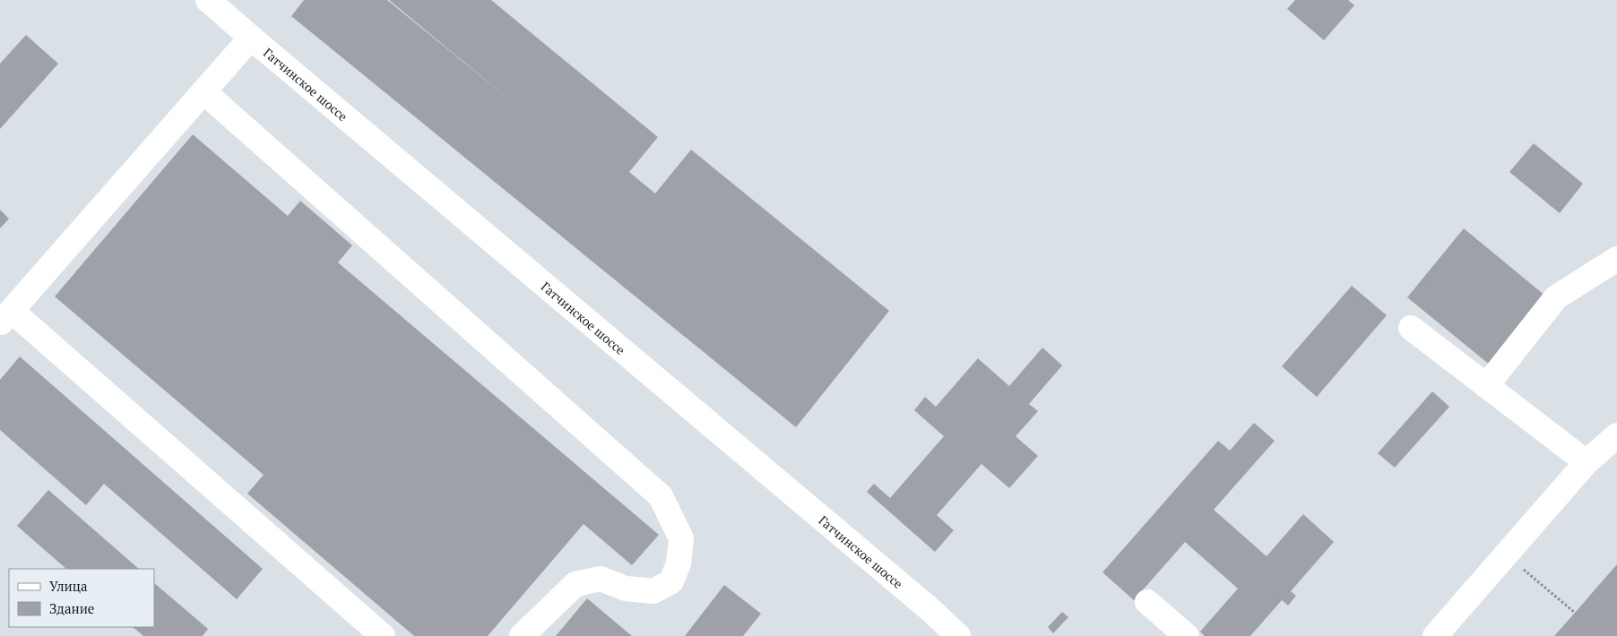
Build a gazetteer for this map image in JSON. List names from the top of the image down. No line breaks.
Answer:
{"streets":{"street":["Гатчинское шоссе"]},"legend":["Улица","Здание"]}
